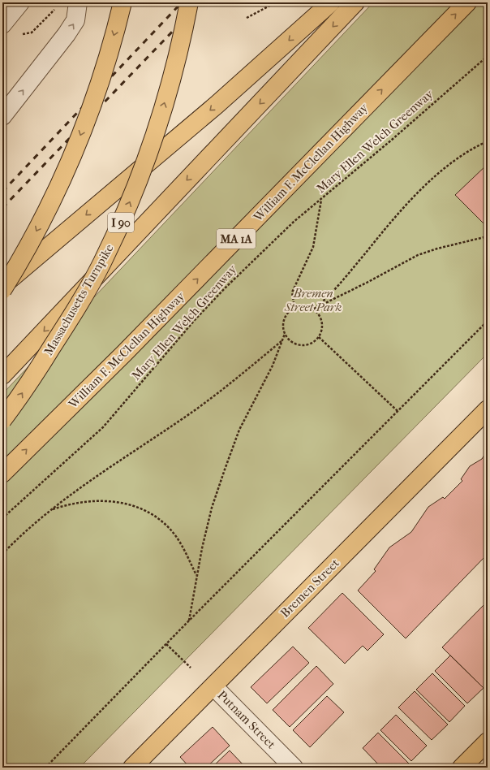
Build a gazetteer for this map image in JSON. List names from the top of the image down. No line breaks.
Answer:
{"streets":{"main road":["William F. McClellan Highway","I 90","MA 1A","Massachusetts Turnpike","Bremen Street"],"street":["Putnam Street"],"path":["Mary Ellen Welch Greenway"]},"crossings":[["Bremen Street","Putnam Street"]],"parks":["Bremen Street Park"]}
